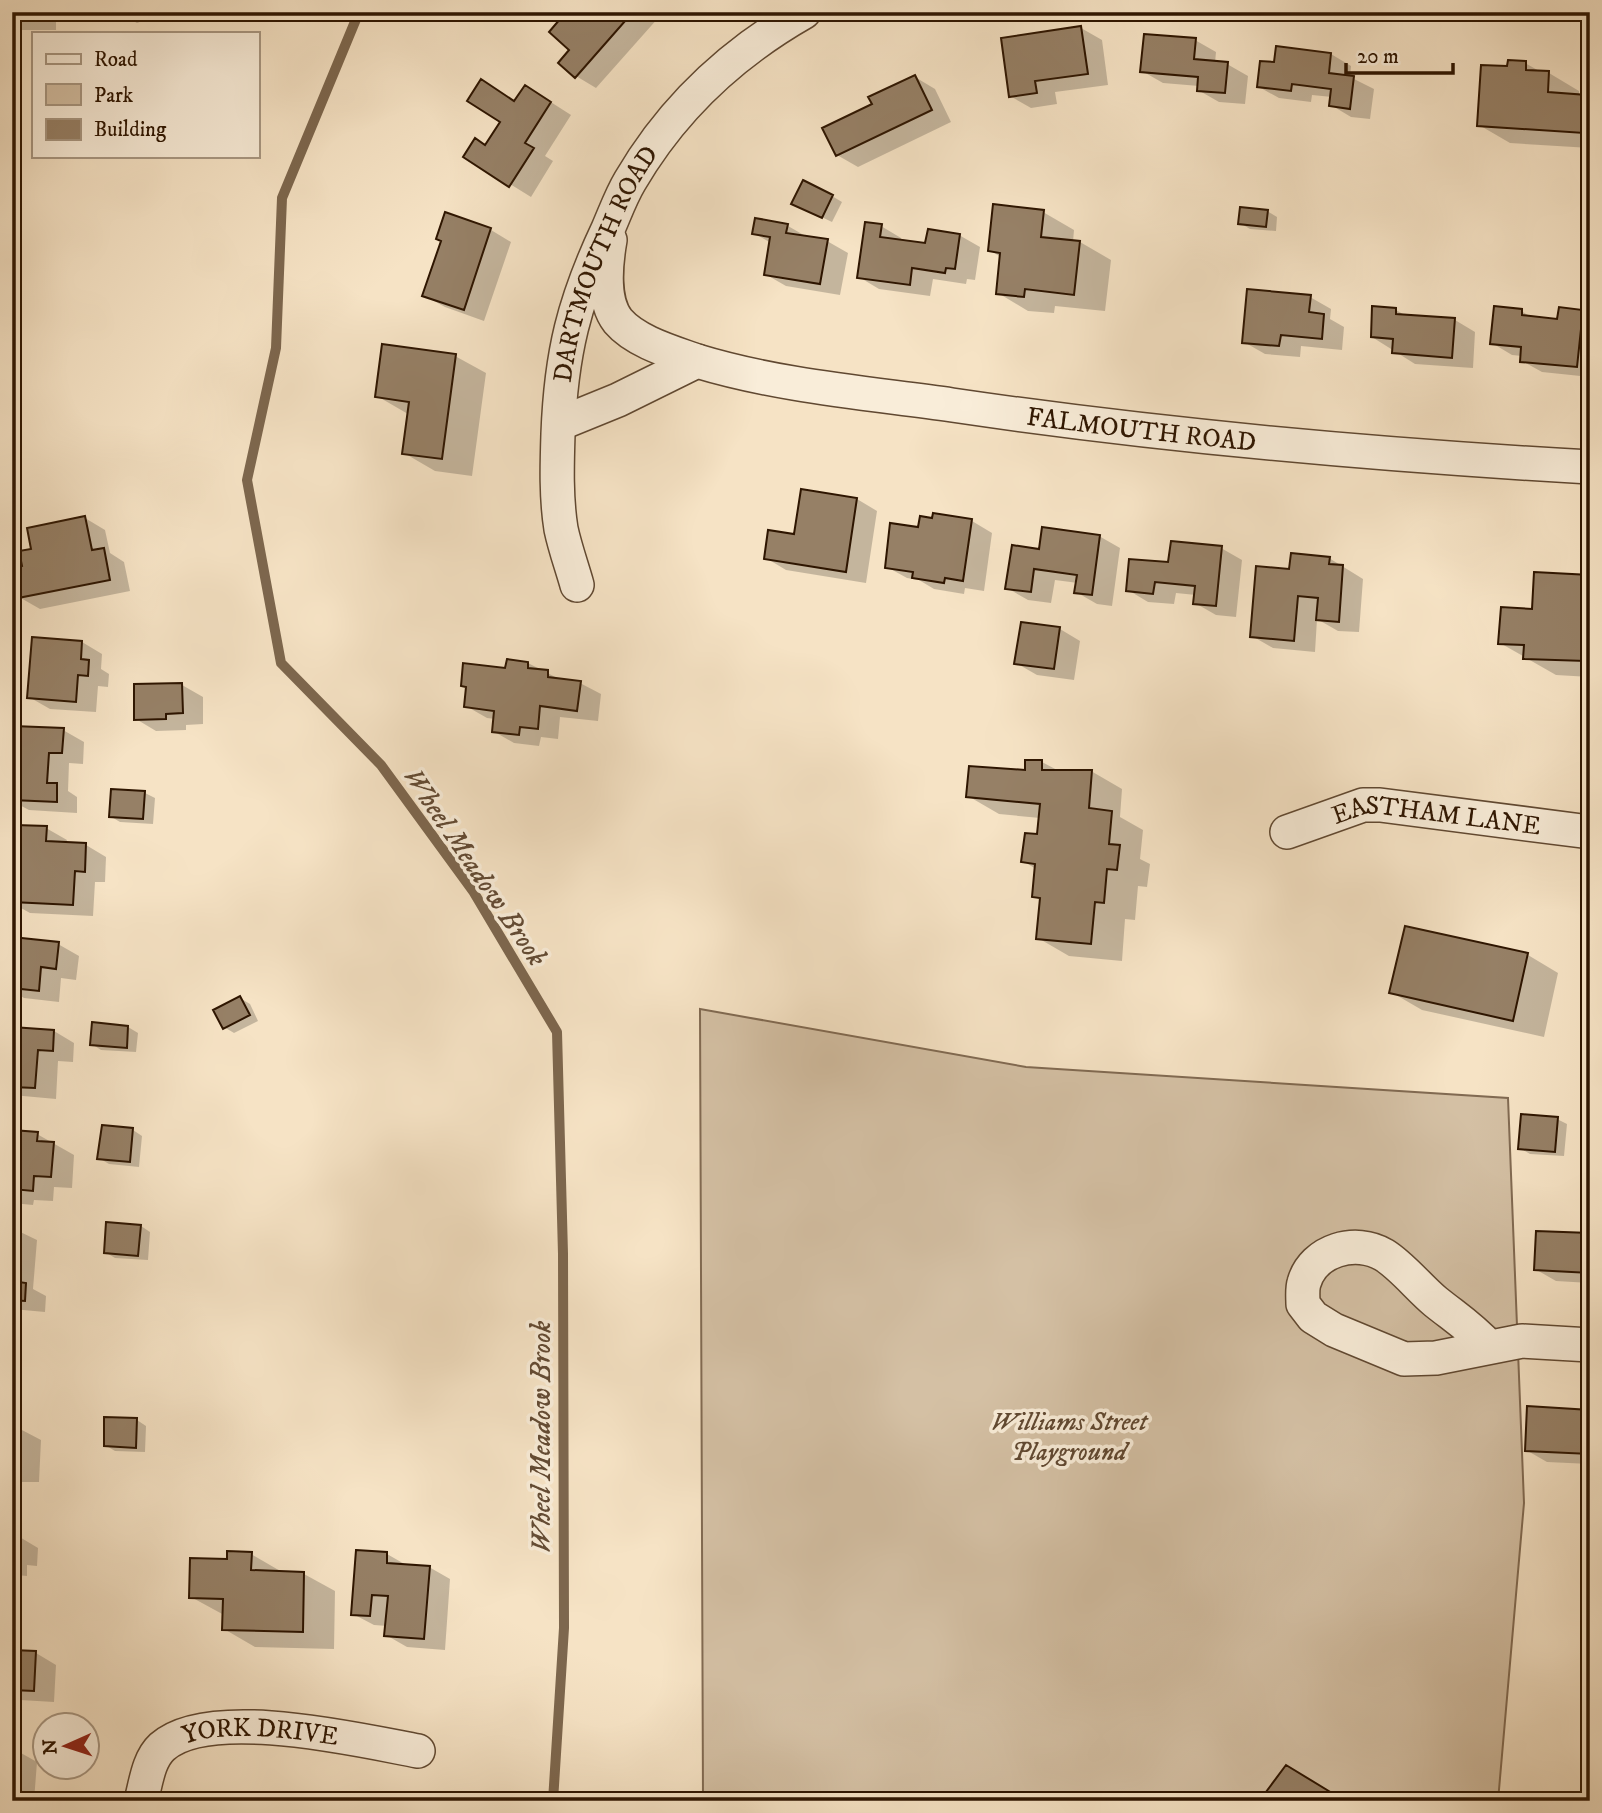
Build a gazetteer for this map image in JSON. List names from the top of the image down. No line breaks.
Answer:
{"streets":{"street":["DARTMOUTH ROAD","FALMOUTH ROAD","EASTHAM LANE","YORK DRIVE"]},"crossings":[["DARTMOUTH ROAD","FALMOUTH ROAD"]],"water":["Wheel Meadow Brook"],"parks":["Williams Street Playground"],"legend":["Road","Park","Building"],"scale_bar":"20 m","north":"left"}
